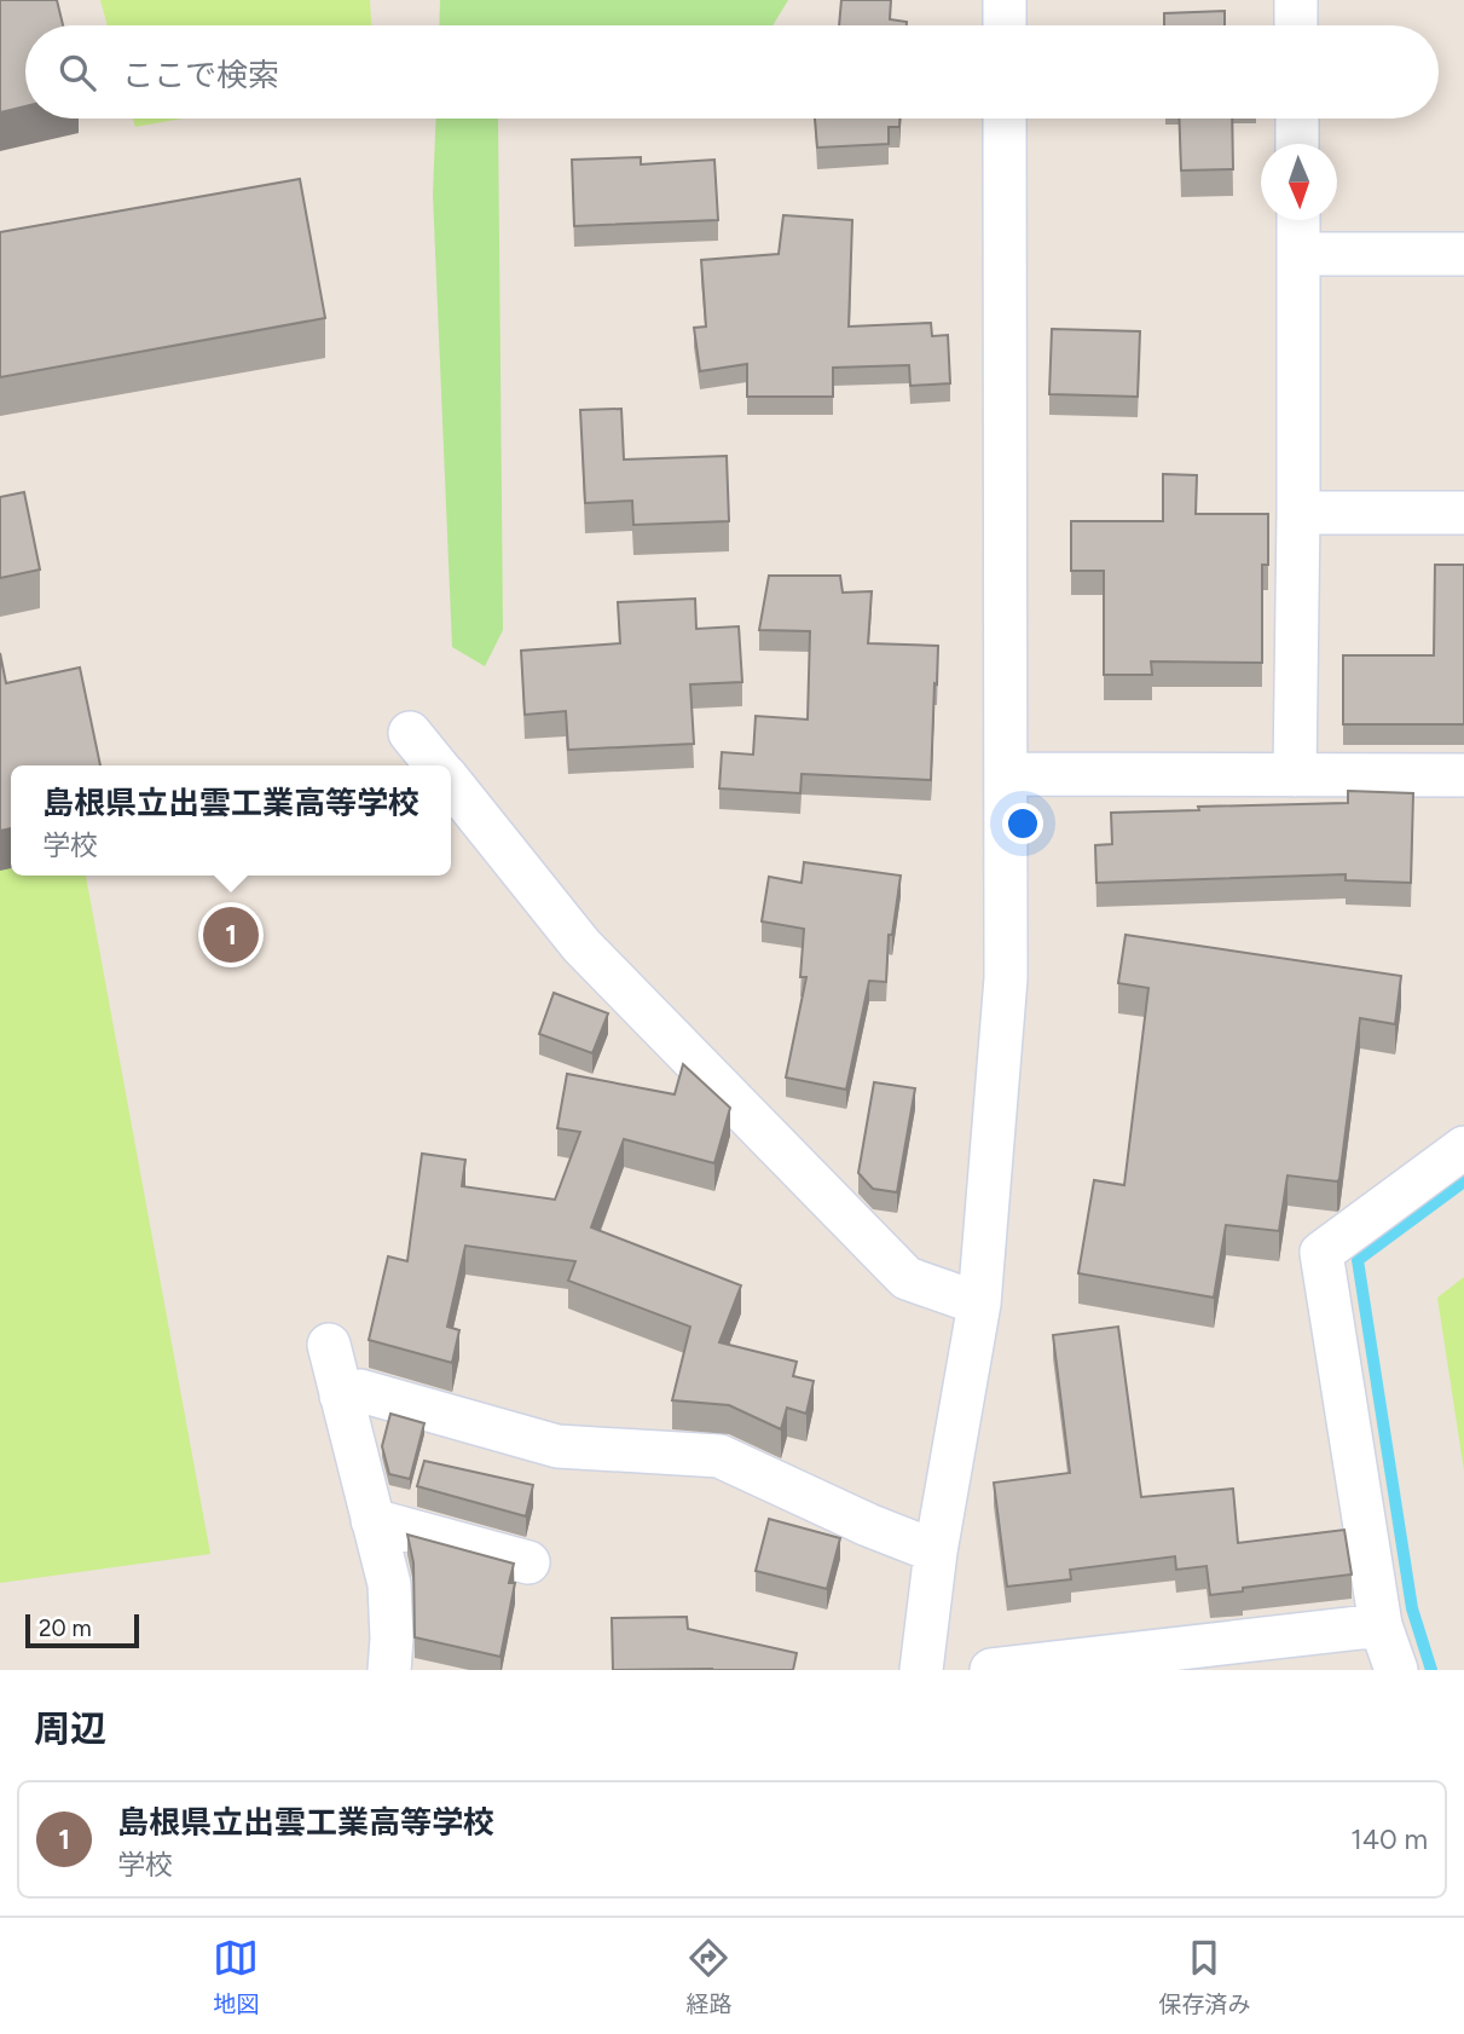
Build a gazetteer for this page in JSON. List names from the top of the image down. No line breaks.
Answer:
{"scale_bar":"20 m","north":"bottom","page":{"search":"ここで検索","popup":["島根県立出雲工業高等学校","学校"],"pins":"1","scale":"20 m","heading":"周辺","list":[{"mark":"1","name":"島根県立出雲工業高等学校","note":"学校","value":"140 m"}],"nav":["地図","経路","保存済み"]}}
